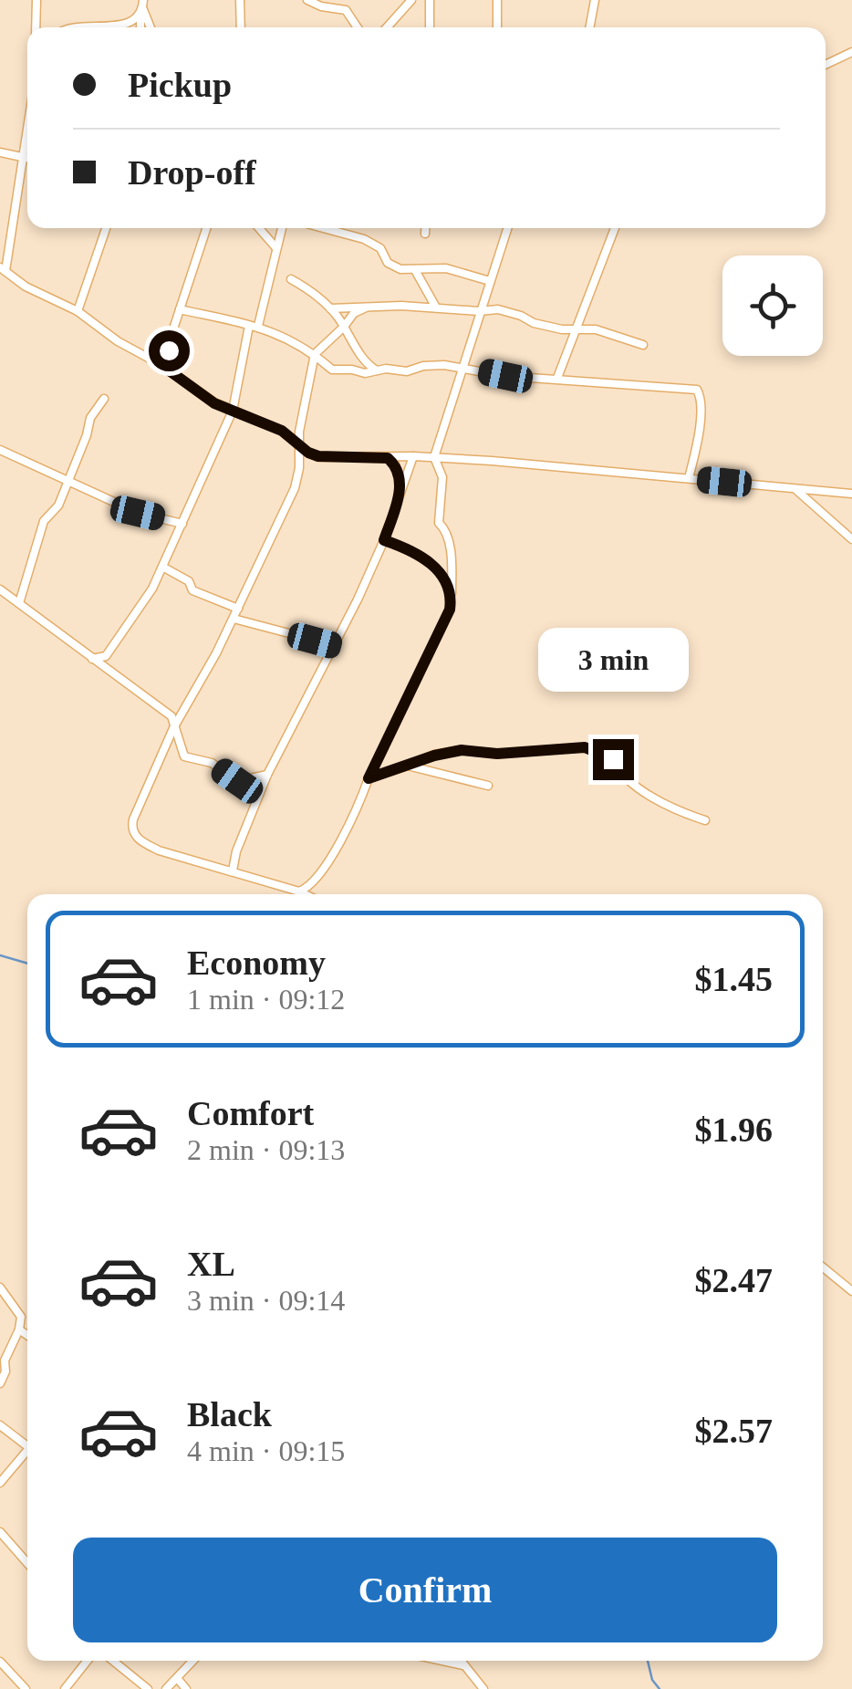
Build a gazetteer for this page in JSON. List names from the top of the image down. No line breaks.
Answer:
{"page":{"banner":["Pickup","Drop-off"],"bubble":"3 min","list":[{"name":"Economy","note":"1 min · 09:12","value":"$1.45"},{"name":"Comfort","note":"2 min · 09:13","value":"$1.96"},{"name":"XL","note":"3 min · 09:14","value":"$2.47"},{"name":"Black","note":"4 min · 09:15","value":"$2.57"}],"buttons":"Confirm"}}
